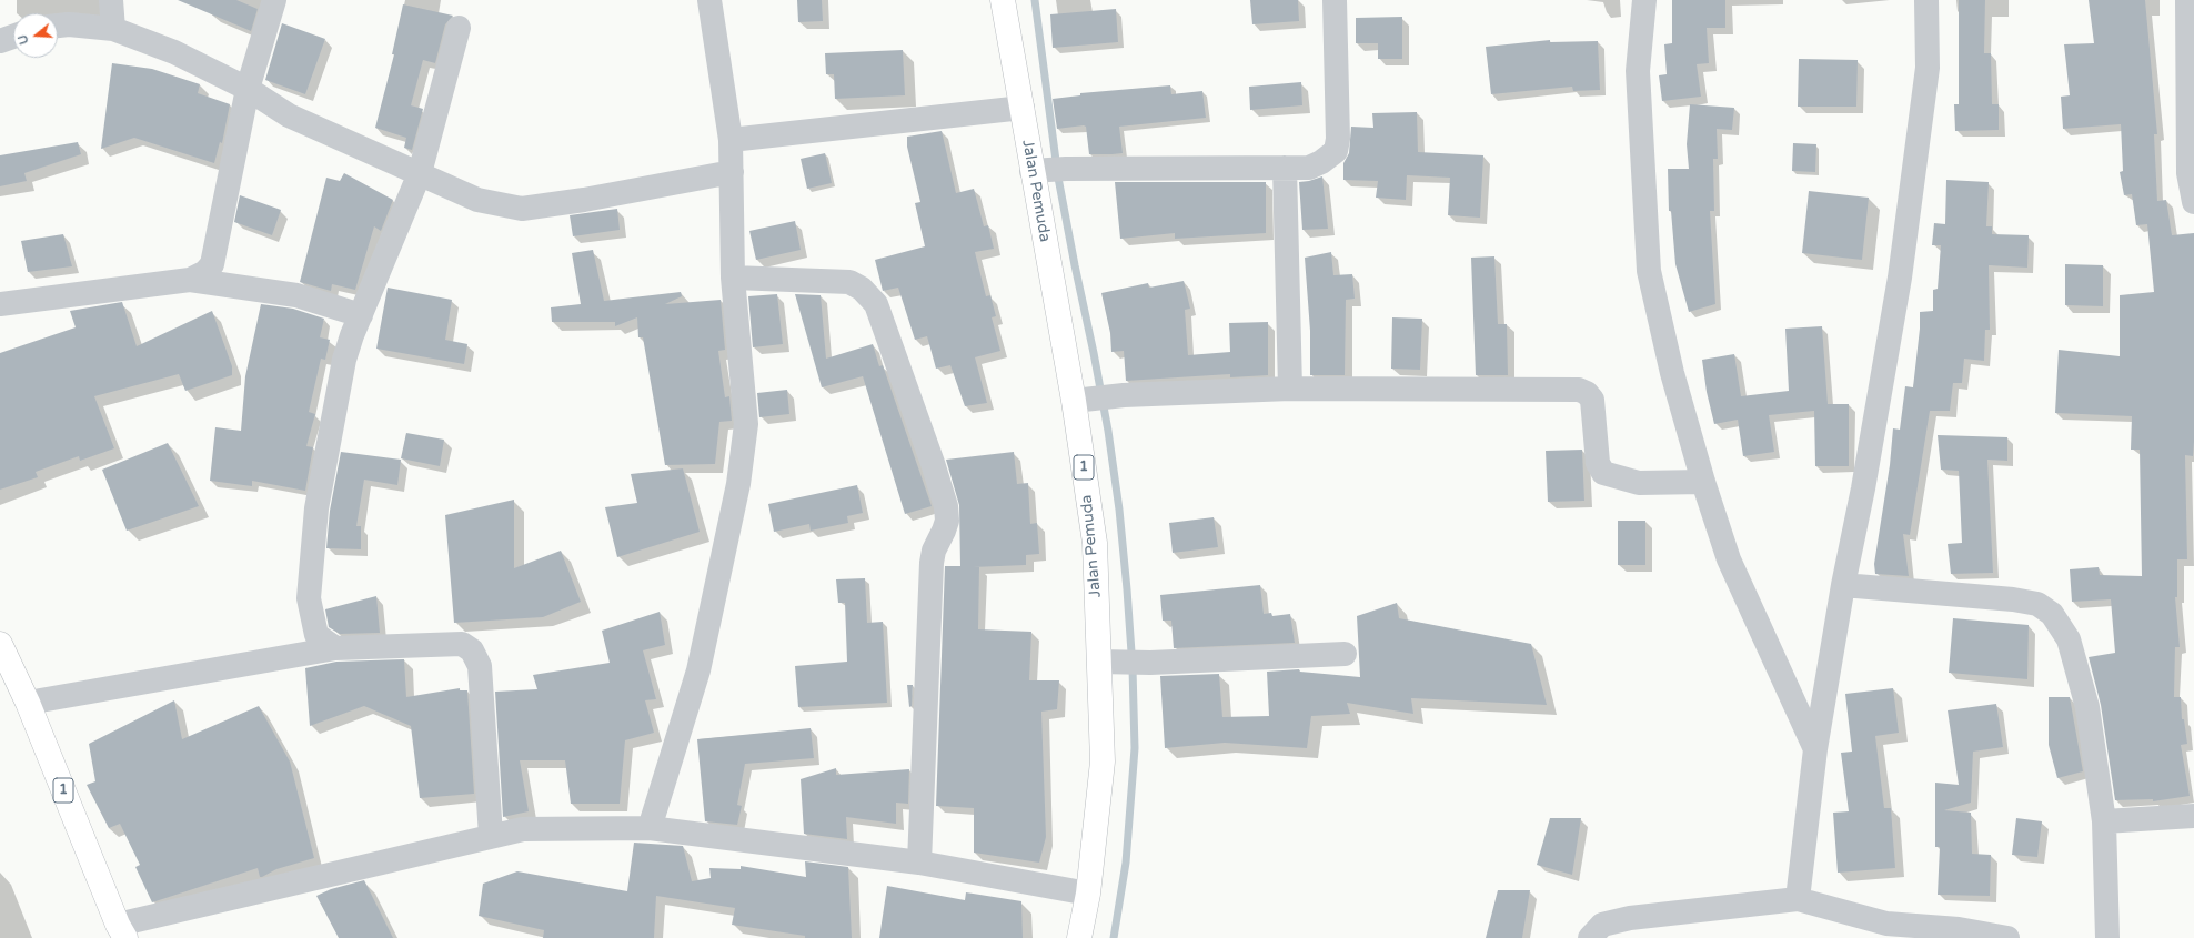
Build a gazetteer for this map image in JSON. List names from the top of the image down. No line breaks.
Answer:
{"streets":{"highway":["Jalan Pemuda","1"]},"north":"left"}
